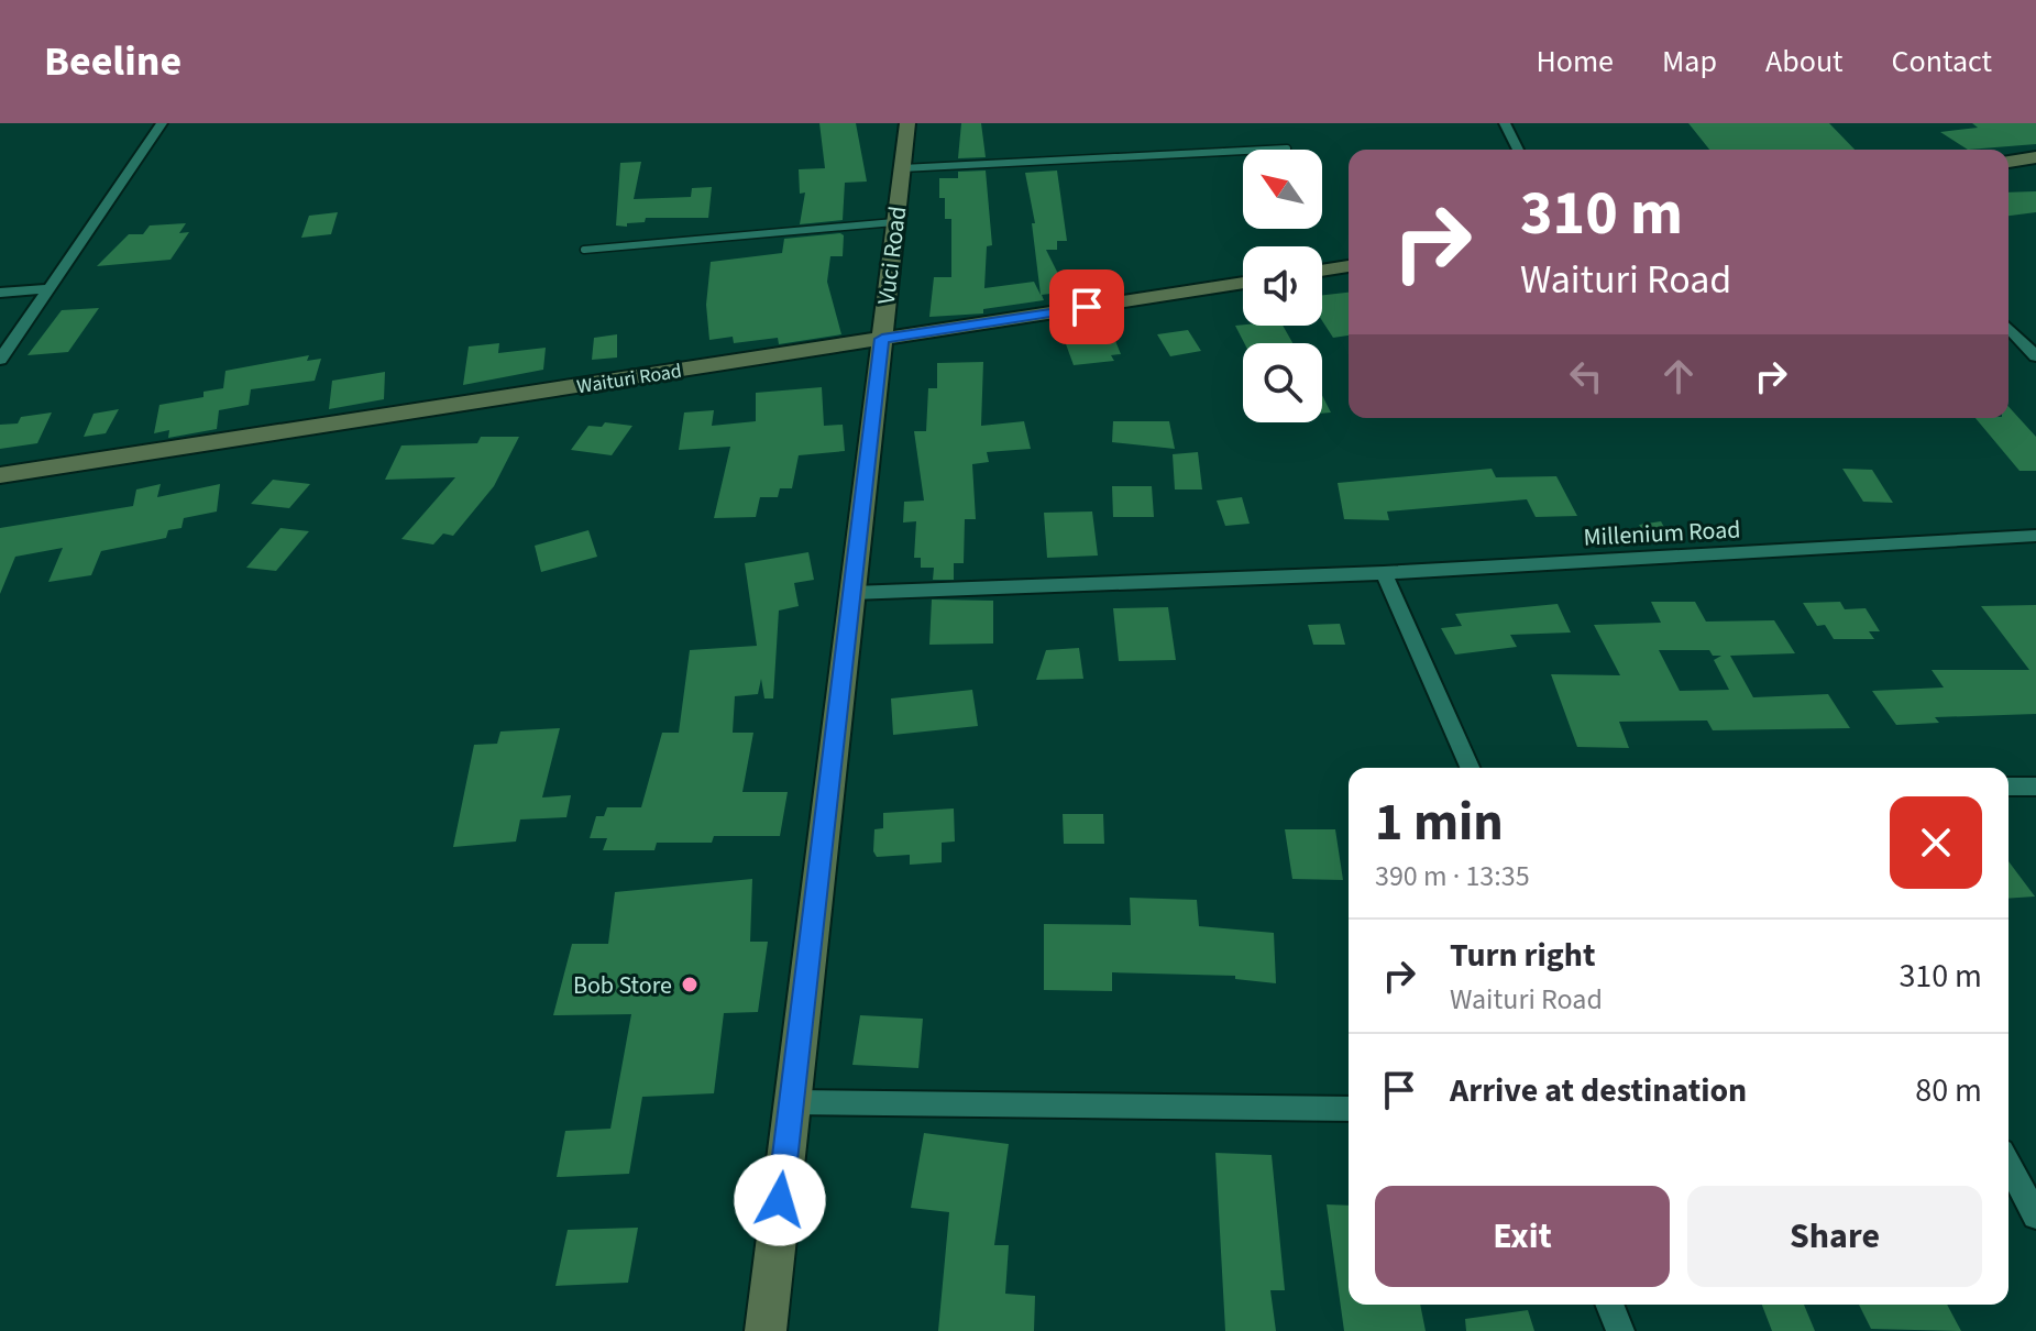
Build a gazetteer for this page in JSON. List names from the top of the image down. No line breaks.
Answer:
{"streets":{"main road":["Vuci Road","Waituri Road"],"street":["Millenium Road"]},"crossings":[["Vuci Road","Waituri Road"],["Vuci Road","Millenium Road"]],"places":["Bob Store"],"north":"top left","page":{"header":"Beeline","nav":["Home","Map","About","Contact"],"turn":["310 m","Waituri Road"],"heading":["1 min","390 m · 13:35"],"list":[{"name":"Turn right","note":"Waituri Road","value":"310 m"},{"name":"Arrive at destination","value":"80 m"}],"buttons":["Exit","Share"]}}
